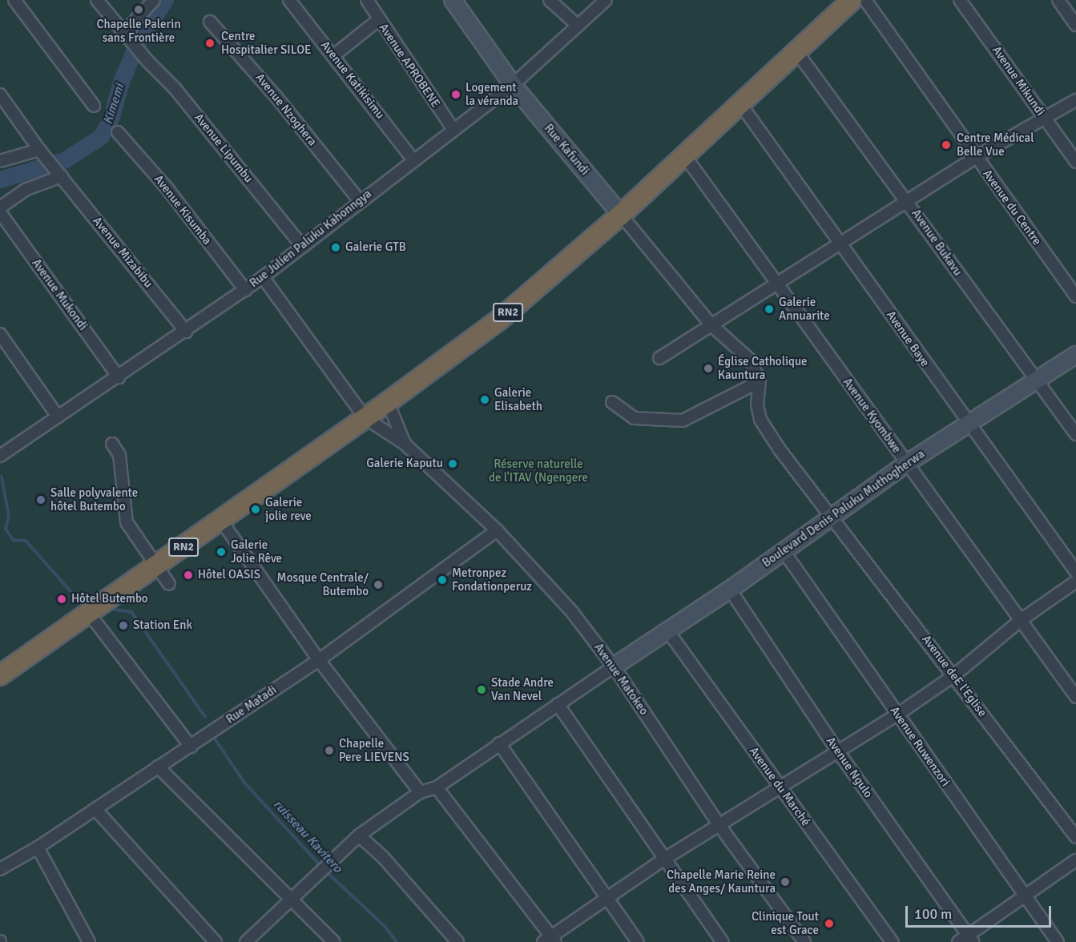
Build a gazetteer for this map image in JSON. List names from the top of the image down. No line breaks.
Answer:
{"streets":{"highway":["RN2"],"street":["Avenue APROBENE","Avenue Katikisimu","Avenue Mikundi","Avenue Nzoghera","Avenue Lipumbu","Rue Kafundi","Avenue du Centre","Avenue Kisumba","Rue Julien Paluku Kahonngya","Avenue Bukavu","Avenue Mizabibu","Avenue Mukondi","Avenue Baye","Avenue Kyombwe","Boulevard Denis Paluku Muthogherwa","Avenue deE l'Eglise","Avenue Matokeo","Rue Matadi","Avenue Ruwenzori","Avenue Ngulo","Avenue du Marché"]},"crossings":[["Avenue APROBENE","Rue Julien Paluku Kahonngya"],["Avenue Katikisimu","Rue Julien Paluku Kahonngya"],["Avenue Nzoghera","Rue Julien Paluku Kahonngya"],["Avenue Lipumbu","Rue Julien Paluku Kahonngya"],["Rue Kafundi","Rue Julien Paluku Kahonngya"],["Rue Kafundi","RN2"],["Avenue Kisumba","Rue Julien Paluku Kahonngya"],["Rue Julien Paluku Kahonngya","Avenue Mizabibu"],["Rue Julien Paluku Kahonngya","Avenue Mukondi"],["Avenue Bukavu","RN2"],["Avenue Bukavu","Boulevard Denis Paluku Muthogherwa"],["RN2","Avenue Baye"],["RN2","Avenue Kyombwe"],["Avenue Baye","Boulevard Denis Paluku Muthogherwa"],["Avenue Kyombwe","Boulevard Denis Paluku Muthogherwa"],["Boulevard Denis Paluku Muthogherwa","Avenue deE l'Eglise"],["Boulevard Denis Paluku Muthogherwa","Avenue Matokeo"],["Boulevard Denis Paluku Muthogherwa","Avenue Ruwenzori"],["Boulevard Denis Paluku Muthogherwa","Avenue Ngulo"],["Boulevard Denis Paluku Muthogherwa","Avenue du Marché"],["Avenue Matokeo","Rue Matadi"]],"water":["Kimemi","ruisseau Kavitero"],"parks":["Réserve naturelle de l'ITAV (Ngengere"],"places":["Chapelle Palerin sans Frontière","Centre Hospitalier SILOE","Logement la véranda","Centre Médical Belle Vue","Galerie GTB","Galerie Annuarite","Église Catholique Kauntura","Galerie Elisabeth","Galerie Kaputu","Salle polyvalente hôtel Butembo","Galerie jolie reve","Galerie Jolie Rêve","Hôtel OASIS","Metronpez Fondationperuz","Mosque Centrale/ Butembo","Hôtel Butembo","Station Enk","Stade Andre Van Nevel","Chapelle Pere LIEVENS","Chapelle Marie Reine des Anges/ Kauntura","Clinique Tout est Grace"],"scale_bar":"100 m"}
